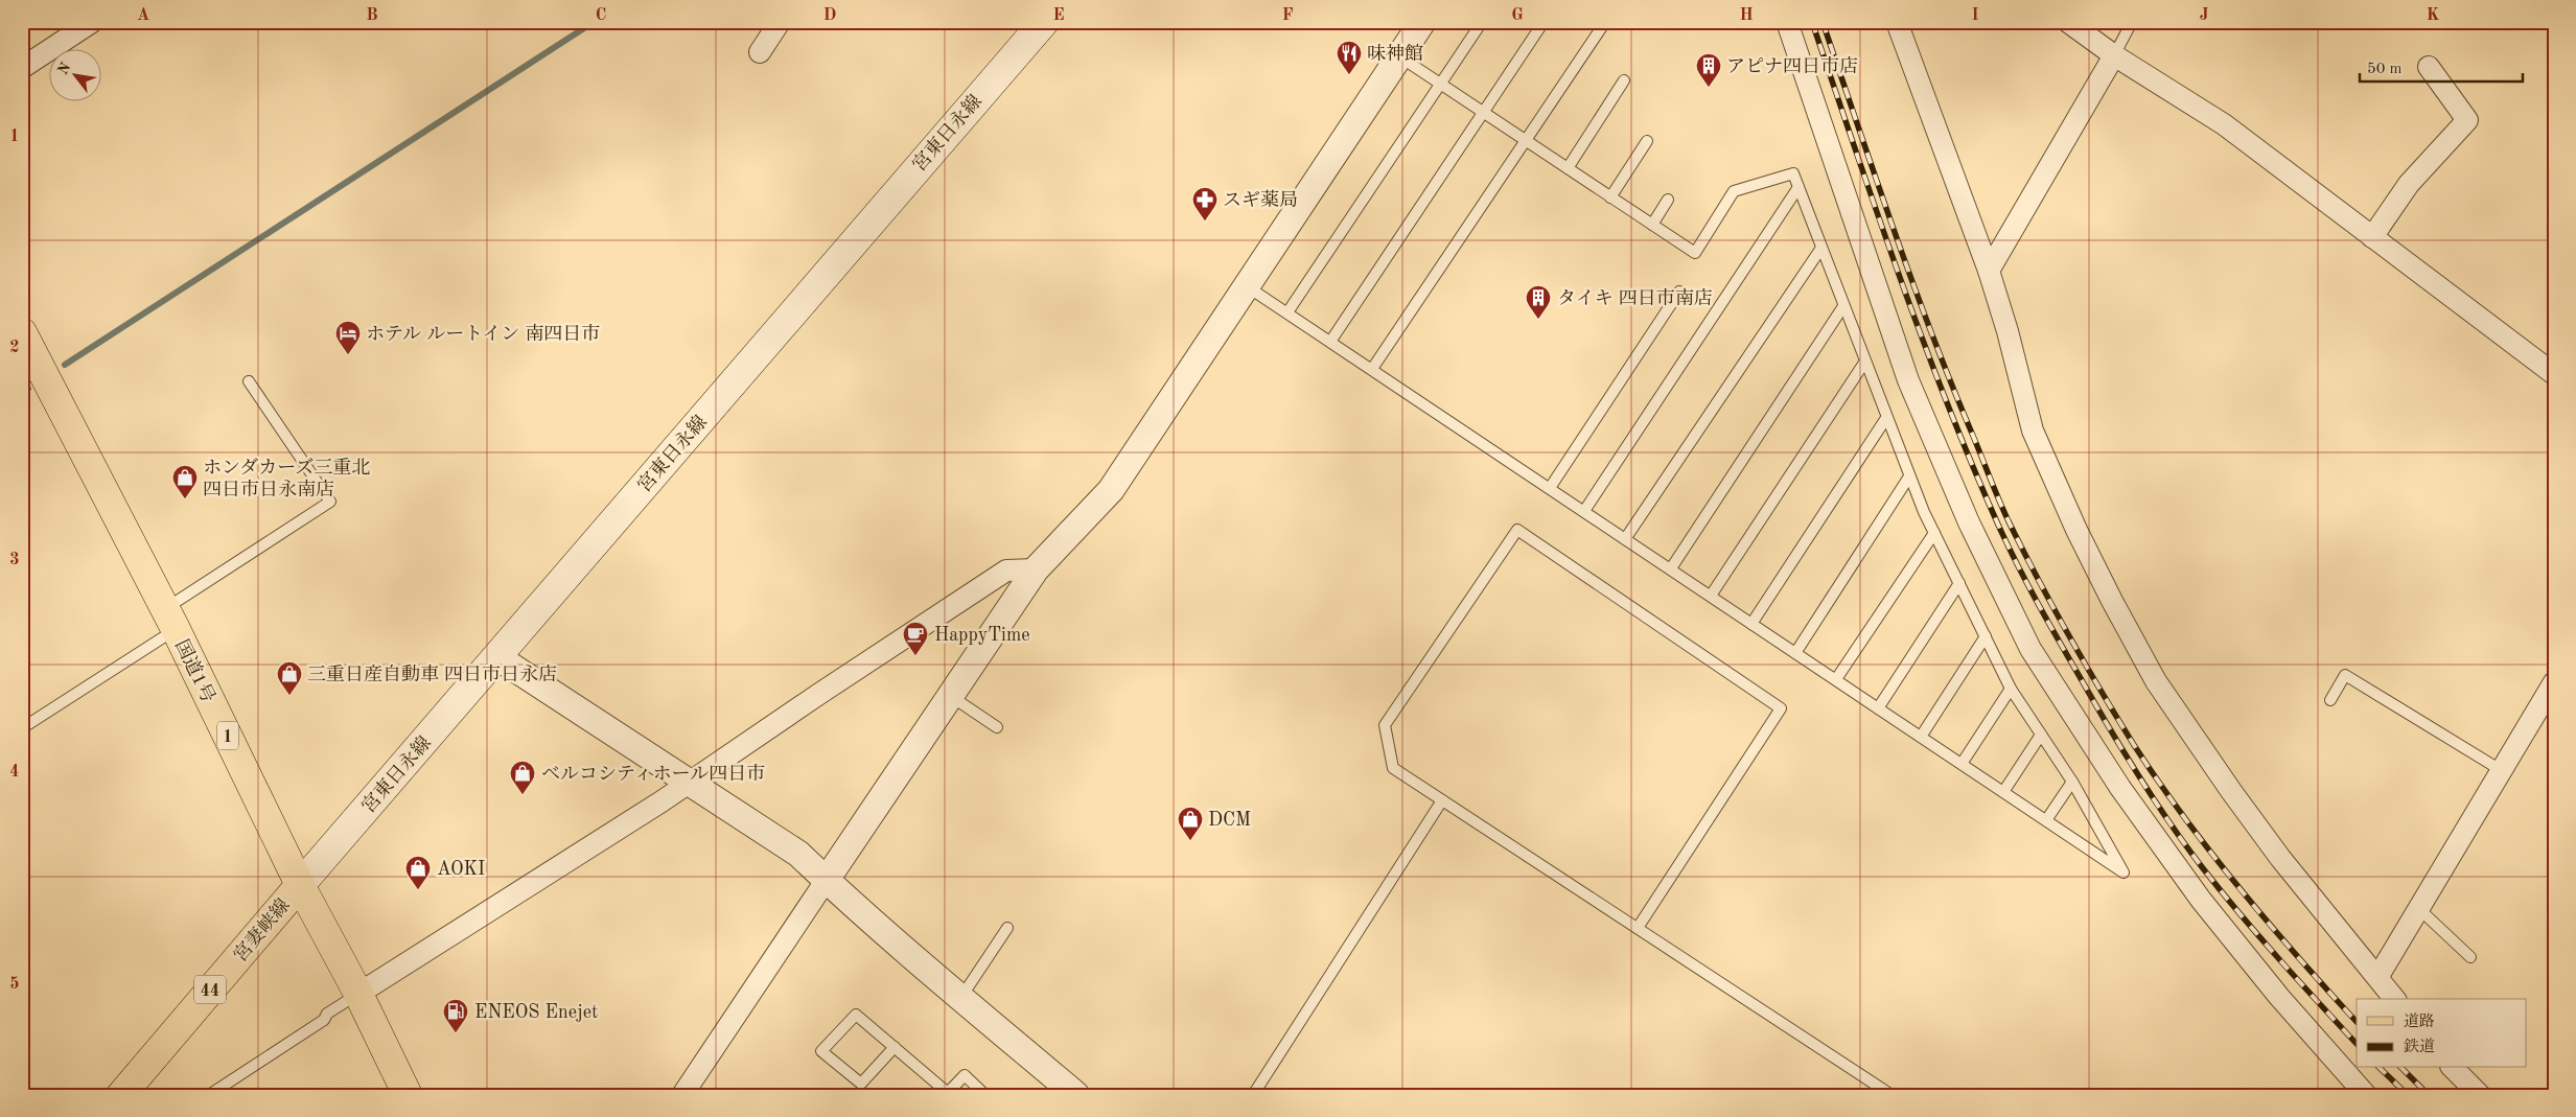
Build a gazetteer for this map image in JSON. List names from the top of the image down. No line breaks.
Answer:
{"streets":{"main road":["宮東日永線","国道1号","1","宮妻峡線","44"]},"crossings":[["宮東日永線","国道1号"],["宮東日永線","宮妻峡線"],["国道1号","宮妻峡線"]],"places":{"restaurant":["味神館"],"building":["アピナ四日市店","タイキ 四日市南店"],"pharmacy":["スギ薬局"],"hotel":["ホテル ルートイン 南四日市"],"shop":["ホンダカーズ三重北 四日市日永南店","三重日産自動車 四日市日永店","ベルコシティホール四日市","DCM","AOKI"],"cafe":["HappyTime"],"fuel station":["ENEOS Enejet"]},"legend":["道路","鉄道"],"scale_bar":"50 m","north":"top left","grid":{"columns":["A","B","C","D","E","F","G","H","I","J","K"],"rows":["1","2","3","4","5"]}}
